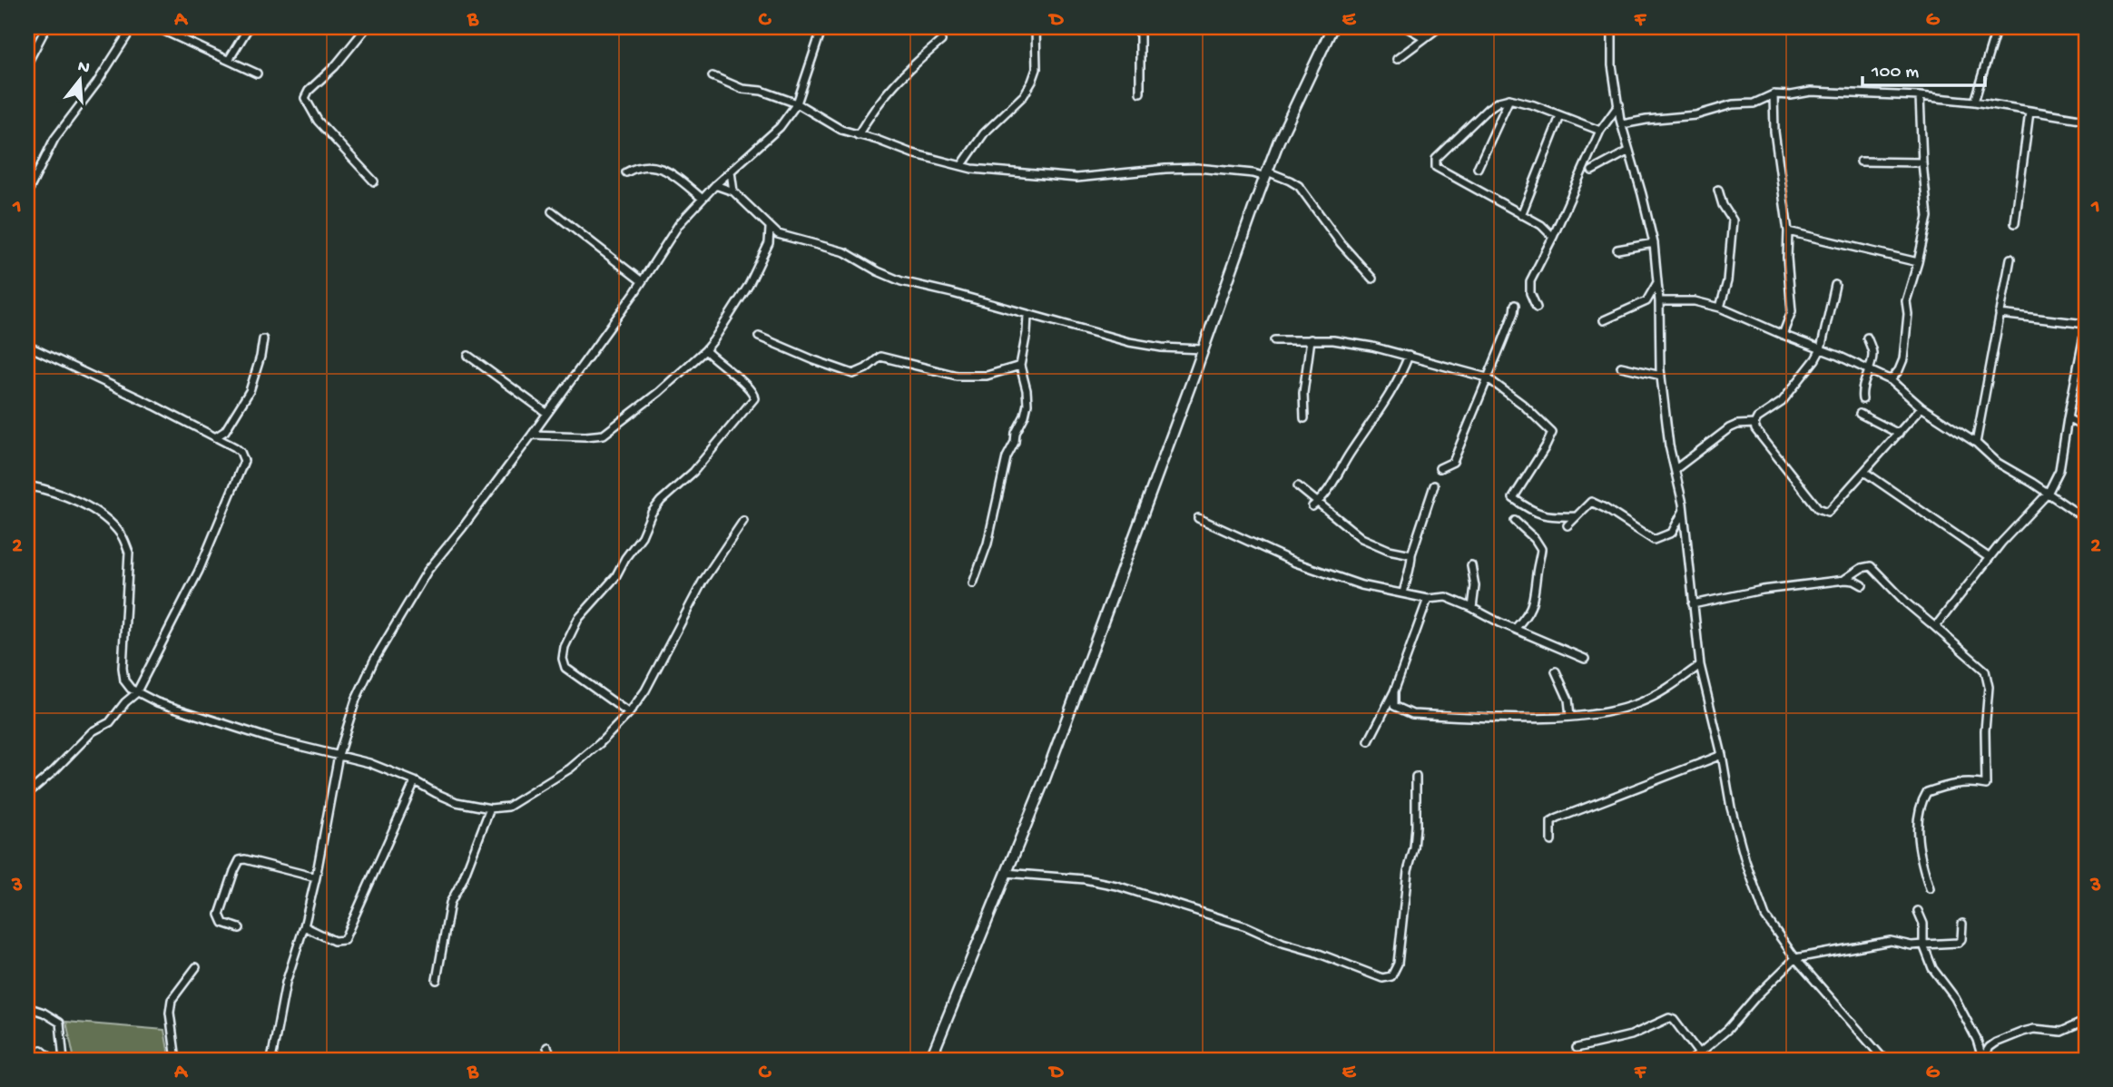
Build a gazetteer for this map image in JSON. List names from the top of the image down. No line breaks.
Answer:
{"scale_bar":"100 m","north":"top","grid":{"columns":["A","B","C","D","E","F","G"],"rows":["1","2","3"]}}
